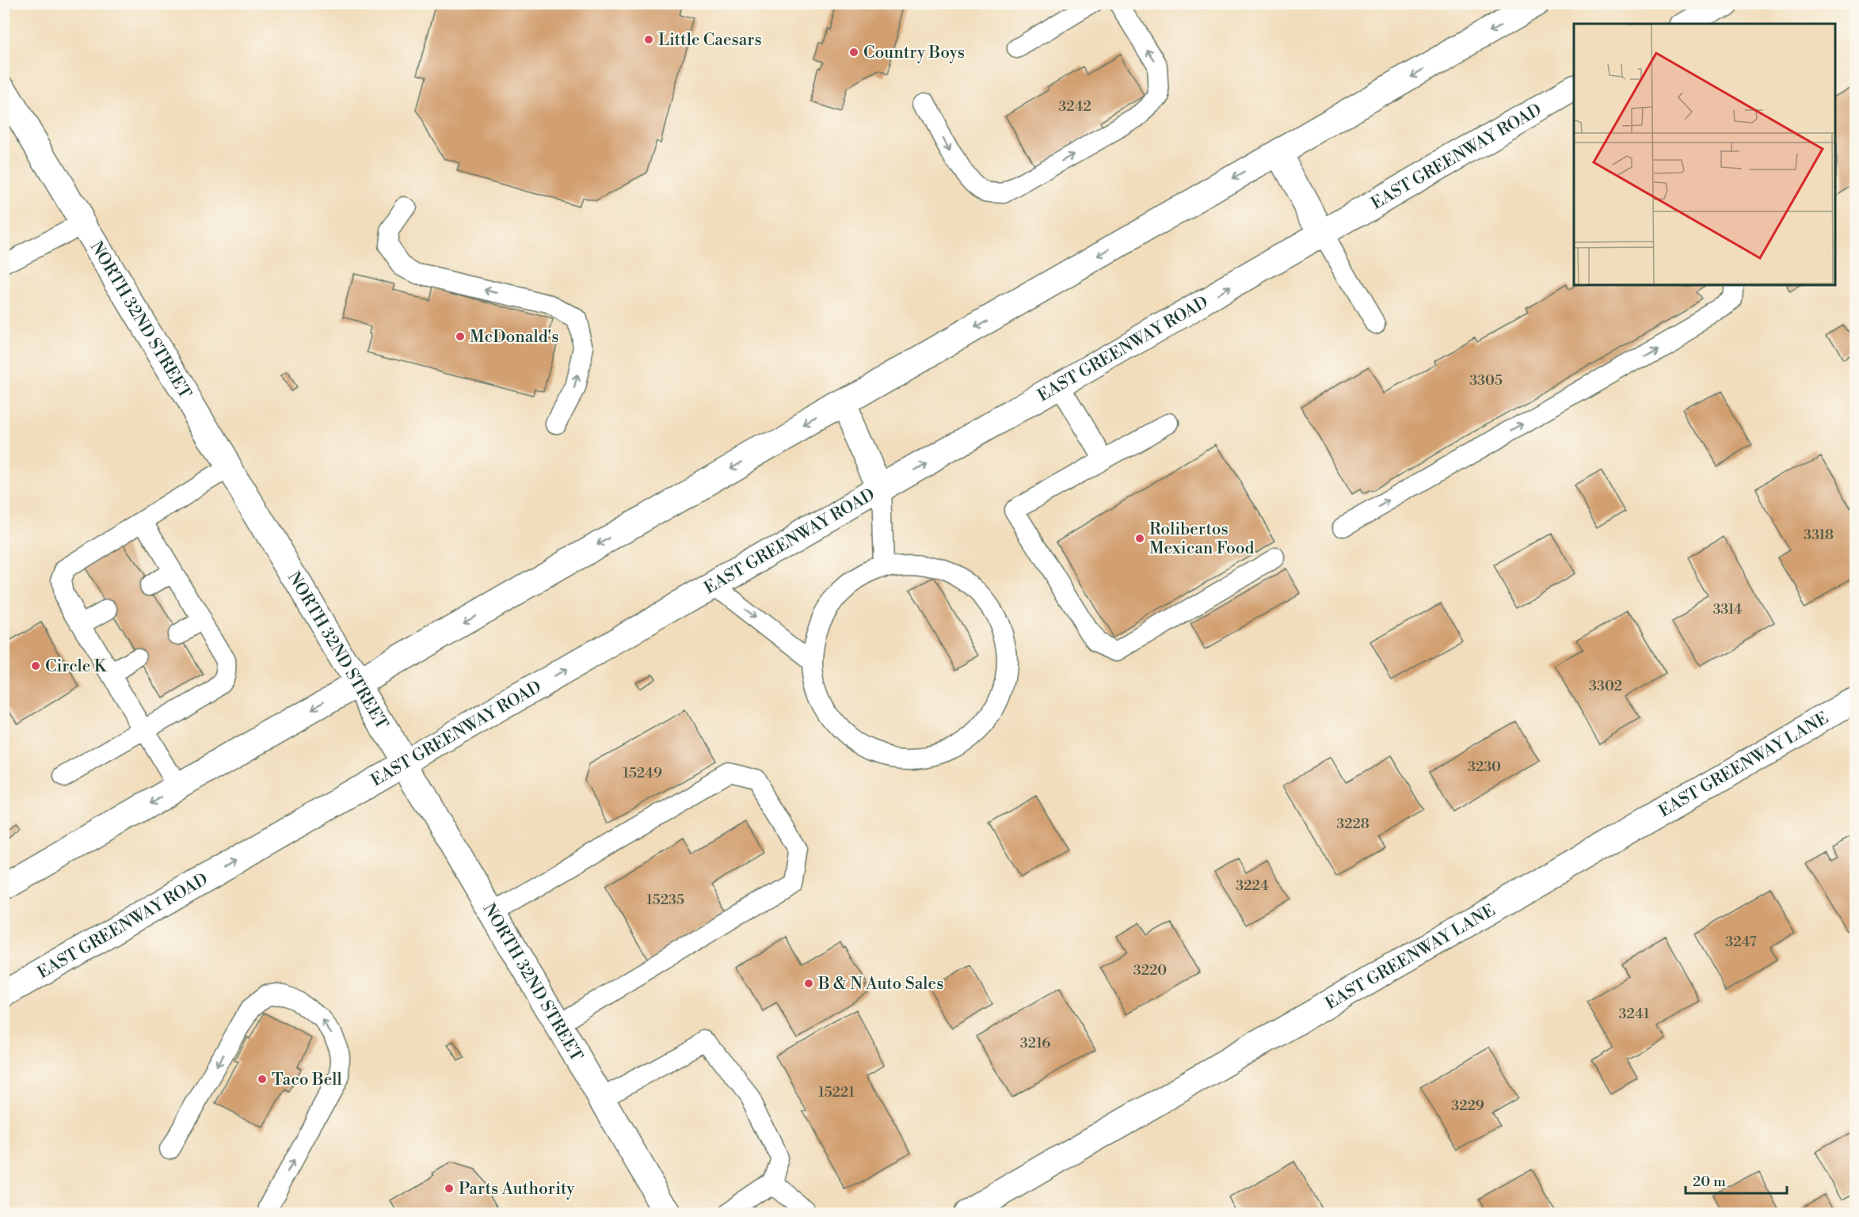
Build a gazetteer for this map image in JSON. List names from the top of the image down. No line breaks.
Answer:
{"streets":{"main road":["EAST GREENWAY ROAD","NORTH 32ND STREET","EAST GREENWAY LANE"]},"crossings":[["EAST GREENWAY ROAD","NORTH 32ND STREET"]],"places":["Little Caesars","Country Boys","McDonald's","Rolibertos Mexican Food","Circle K","B & N Auto Sales","Taco Bell","Parts Authority"],"house_numbers":["3242","3305","3318","3314","3302","3230","15249","3228","3224","15235","3247","3220","3241","3216","15221","3229"],"scale_bar":"20 m"}
